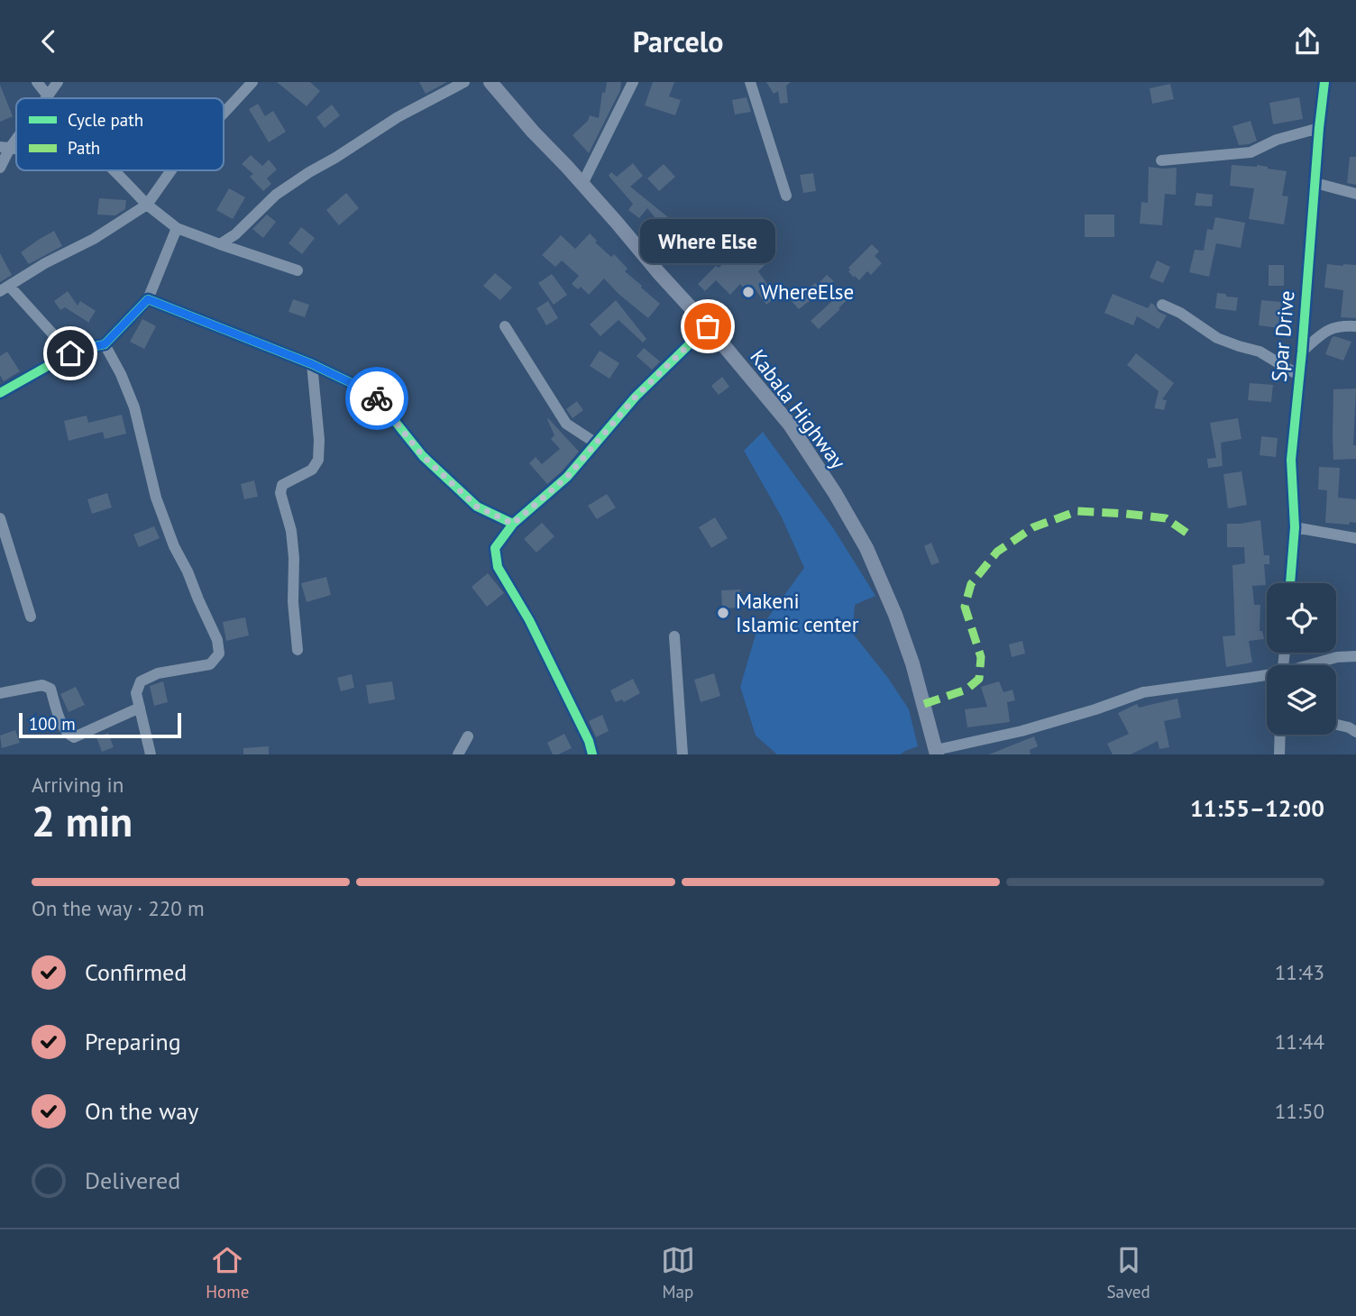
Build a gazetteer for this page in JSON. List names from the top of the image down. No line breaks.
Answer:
{"streets":{"main road":["Kabala Highway"],"street":["Spar Drive"]},"places":["WhereElse","Where Else","Makeni Islamic center"],"legend":["Cycle path","Path"],"scale_bar":"100 m","page":{"header":"Parcelo","bubble":"Where Else","scale":"100 m","heading":["2 min","Arriving in","11:55–12:00"],"bar":"On the way · 220 m","list":[["Confirmed","11:43"],["Preparing","11:44"],["On the way","11:50"],"Delivered"],"tabs":["Home","Map","Saved"]}}
